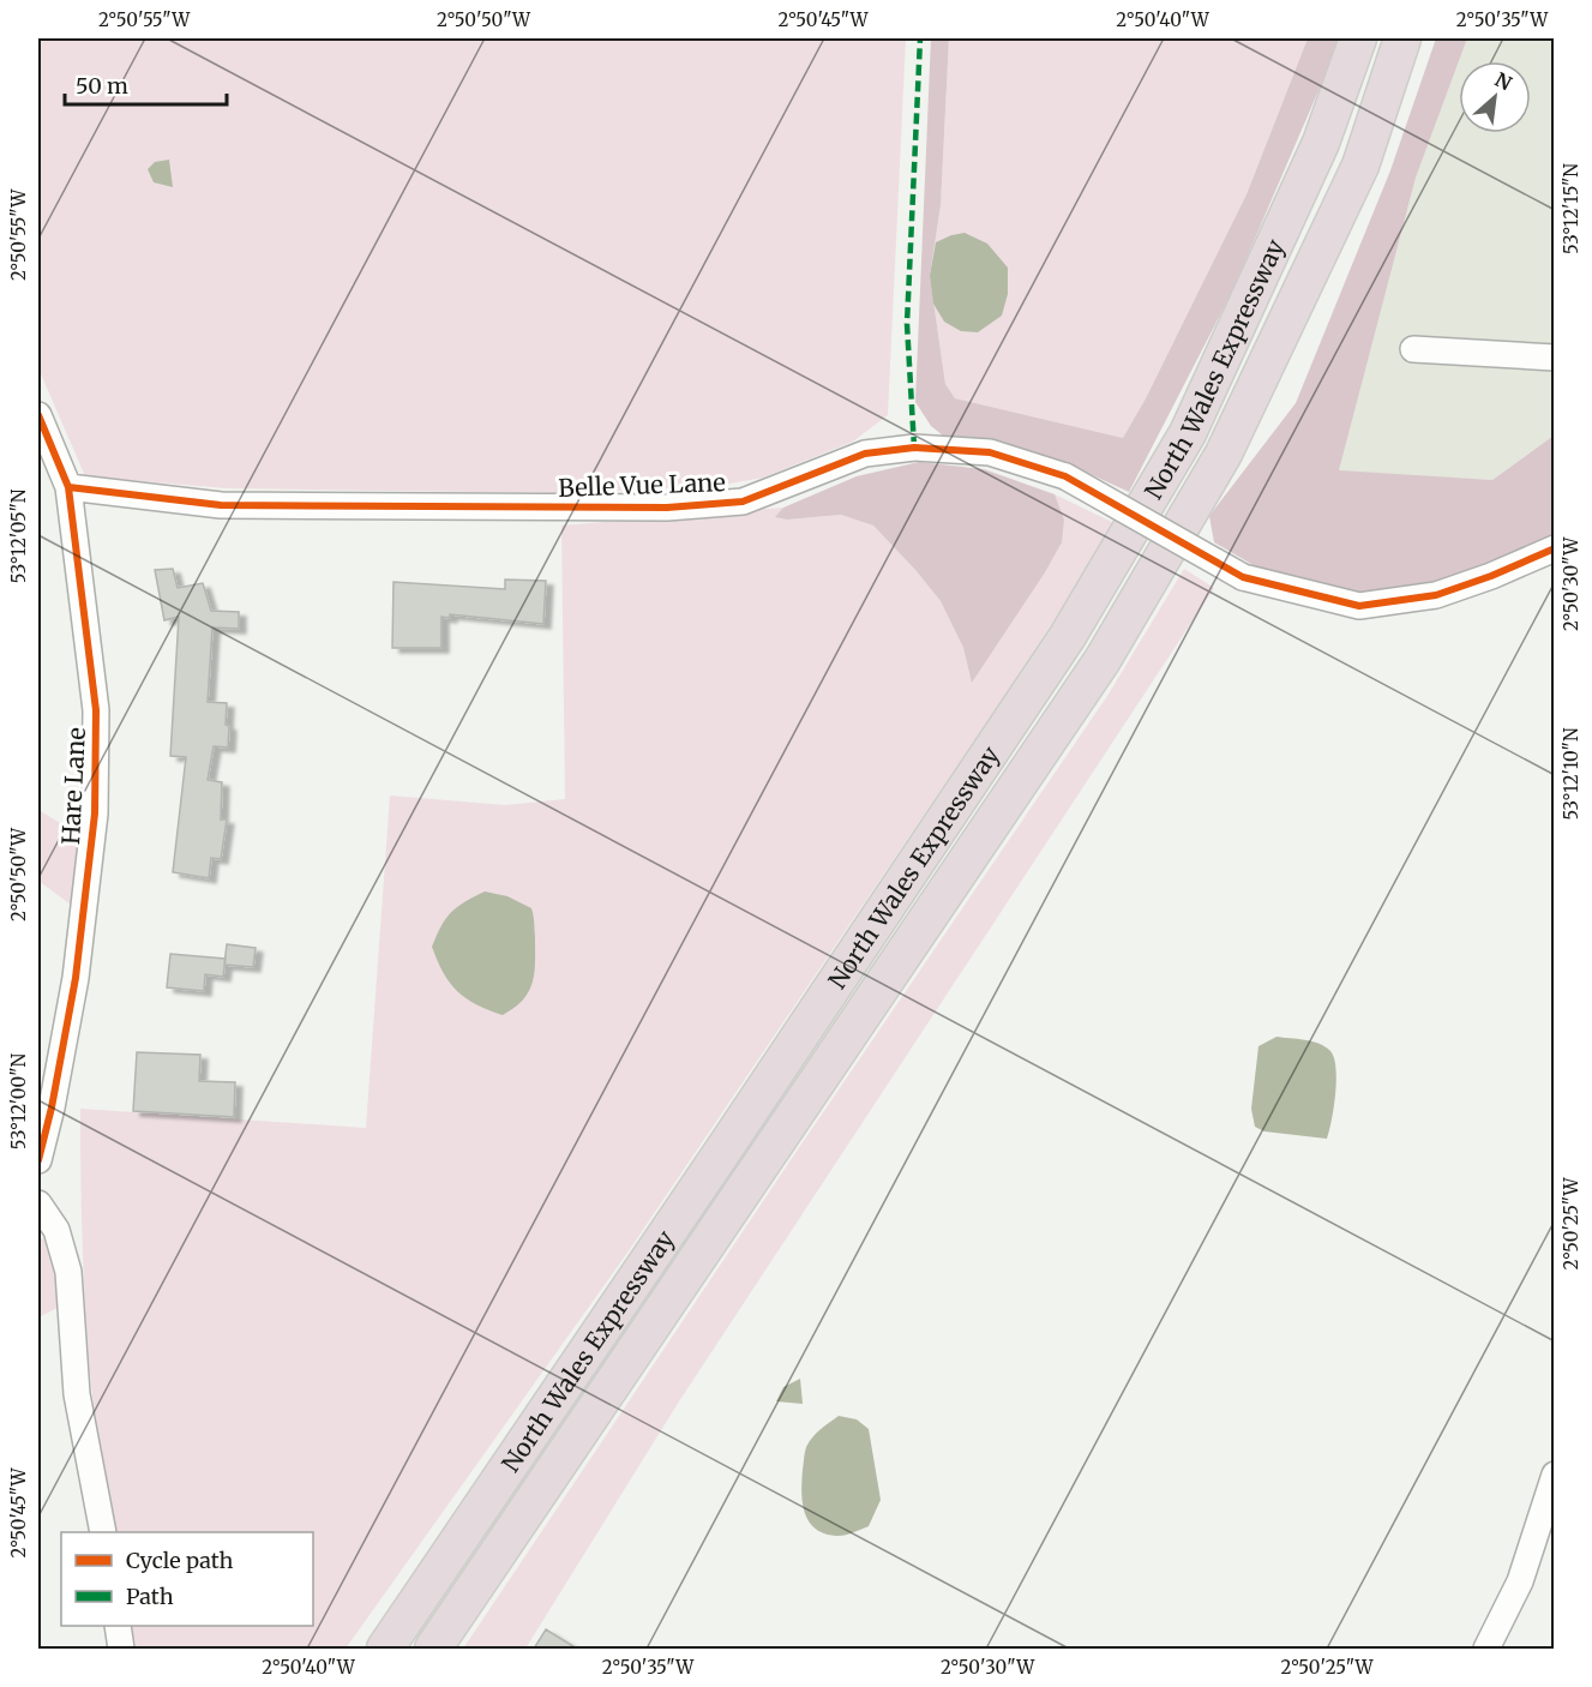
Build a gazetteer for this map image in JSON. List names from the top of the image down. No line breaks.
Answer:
{"streets":{"highway":["North Wales Expressway"],"street":["Belle Vue Lane","Hare Lane"]},"crossings":[["Belle Vue Lane","Hare Lane"]],"legend":["Cycle path","Path"],"scale_bar":"50 m","north":"top right","coordinates":["2°50'55\"W","2°50'50\"W","2°50'45\"W","2°50'40\"W","2°50'35\"W","53°12'15\"N","53°12'05\"N","2°50'30\"W","53°12'10\"N","53°12'00\"N","2°50'25\"W"]}
